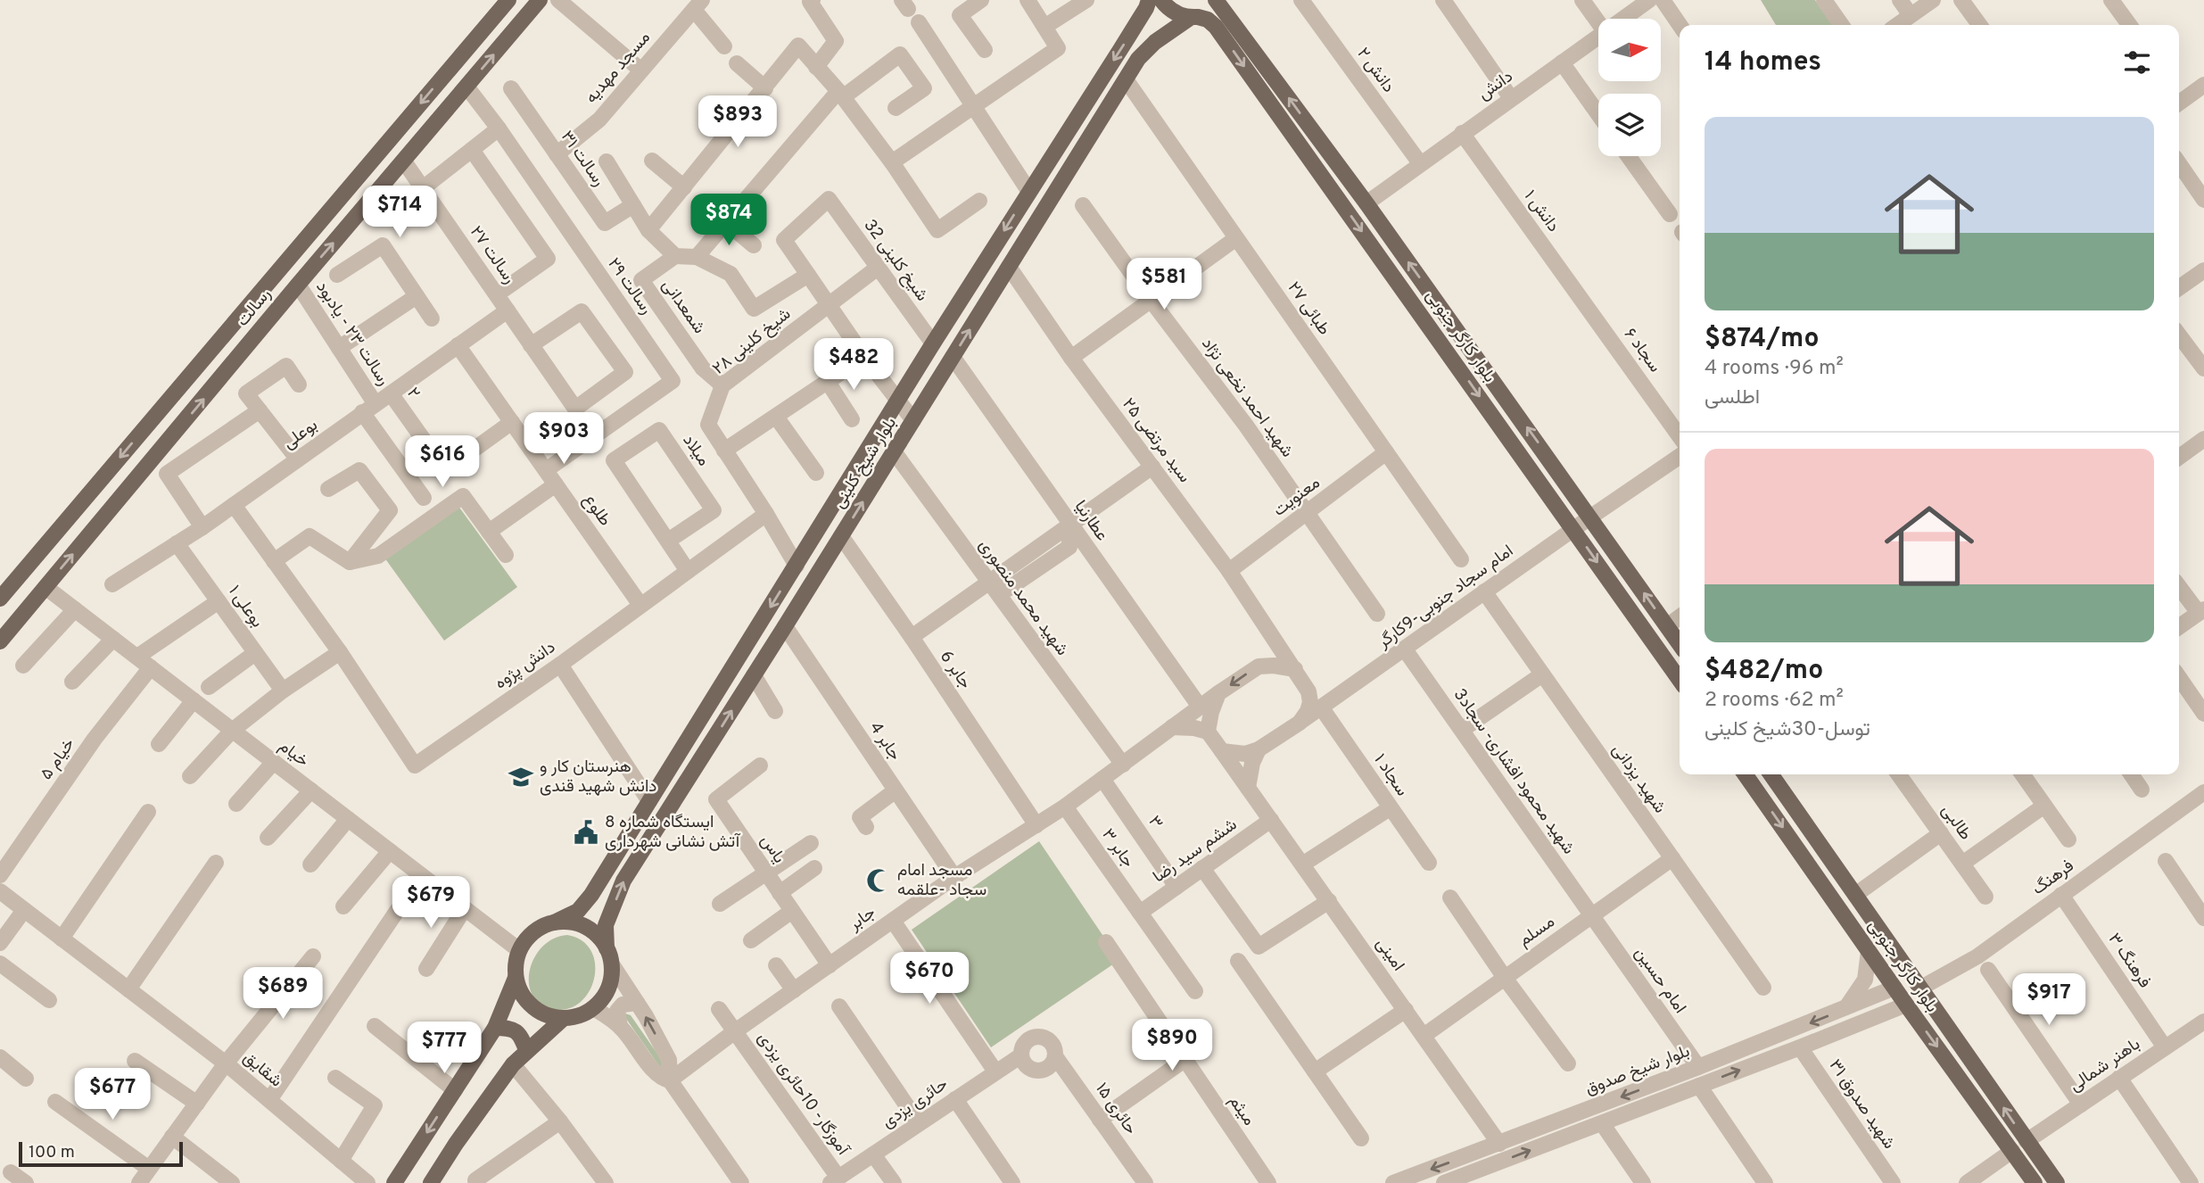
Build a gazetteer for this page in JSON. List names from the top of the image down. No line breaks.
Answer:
{"streets":{"main road":["رسالت","بلوار کارگر جنوبی","بلوار شیخ کلینی"],"street":["مسجد مهدیه","دانش ۲","دانش","رسالت ۳۱","دانش ۱","رسالت ۲۷","شیخ کلینی 32","رسالت ۲۹","شمعدانی","طبائی ۲۷","رسالت ۲۳ - یادبود","شیخ کلینی ۲۸","سجاد ۶","۲","شهید احمد نخعی نژاد","بوعلی","۲۵ سید مرتضی","میلاد","معنویت","طلوع","عطارنیا","امام سجاد جنوبی-9کارگر","شهید محمد منصوری","۱ بوعلی","دانش پژوه","جابر 6","جابر 4","خیام","خیام ۵","شهید محمود افشاری- سجاد3","سجاد ۱","شهید یزدانی","۳","طالبی","جابر ۳","یاس","ششم سید رضا","فرهنگ","جابر","مسلم","امینی","فرهنگ ۳","امام حسین","باهنر شمالی","شقایق","بلوار شیخ صدوق","آموزگار- 10حائری یزدی","حائری یزدی","شهید صدوق ۳۱","حائری ۱۵","میثم"]},"crossings":[["مسجد مهدیه","رسالت ۳۱"],["دانش ۲","دانش"],["دانش","دانش ۱"],["دانش","بلوار کارگر جنوبی"],["دانش ۱","سجاد ۶"],["رسالت ۲۷","رسالت"],["رسالت ۲۷","بوعلی"],["شیخ کلینی 32","شیخ کلینی ۲۸"],["شیخ کلینی 32","بلوار شیخ کلینی"],["رسالت ۲۹","رسالت"],["رسالت ۲۹","طلوع"],["شمعدانی","شیخ کلینی ۲۸"],["رسالت","رسالت ۲۳ - یادبود"],["رسالت","خیام"],["طبائی ۲۷","بلوار شیخ کلینی"],["طبائی ۲۷","معنویت"],["رسالت ۲۳ - یادبود","بوعلی"],["بلوار کارگر جنوبی","بلوار شیخ کلینی"],["بلوار کارگر جنوبی","امام سجاد جنوبی-9کارگر"],["بلوار کارگر جنوبی","فرهنگ"],["بلوار کارگر جنوبی","باهنر شمالی"],["بلوار کارگر جنوبی","بلوار شیخ صدوق"],["شیخ کلینی ۲۸","بلوار شیخ کلینی"],["شیخ کلینی ۲۸","دانش پژوه"],["۲","بوعلی"],["۲","طلوع"],["شهید احمد نخعی نژاد","معنویت"],["بوعلی","طلوع"],["بوعلی","۱ بوعلی"],["۲۵ سید مرتضی","بلوار شیخ کلینی"],["۲۵ سید مرتضی","معنویت"],["۲۵ سید مرتضی","امام سجاد جنوبی-9کارگر"],["۲۵ سید مرتضی","جابر"],["۲۵ سید مرتضی","امینی"],["میلاد","دانش پژوه"],["بلوار شیخ کلینی","عطارنیا"],["بلوار شیخ کلینی","شهید محمد منصوری"],["بلوار شیخ کلینی","جابر 6"],["بلوار شیخ کلینی","جابر 4"],["بلوار شیخ کلینی","خیام"],["طلوع","دانش پژوه"],["عطارنیا","جابر"],["امام سجاد جنوبی-9کارگر","شهید محمود افشاری- سجاد3"],["امام سجاد جنوبی-9کارگر","سجاد ۱"],["امام سجاد جنوبی-9کارگر","شهید یزدانی"],["امام سجاد جنوبی-9کارگر","جابر"],["امام سجاد جنوبی-9کارگر","امینی"],["شهید محمد منصوری","جابر"],["جابر 6","جابر"],["جابر 4","جابر"],["خیام","خیام ۵"],["شهید محمود افشاری- سجاد3","مسلم"],["شهید محمود افشاری- سجاد3","امام حسین"],["شهید یزدانی","مسلم"],["۳","ششم سید رضا"],["۳","جابر"],["جابر ۳","ششم سید رضا"],["جابر ۳","جابر"],["یاس","جابر"],["ششم سید رضا","امینی"],["فرهنگ","فرهنگ ۳"],["جابر","امینی"],["جابر","آموزگار- 10حائری یزدی"],["مسلم","امینی"],["مسلم","امام حسین"],["امینی","بلوار شیخ صدوق"],["فرهنگ ۳","باهنر شمالی"],["امام حسین","بلوار شیخ صدوق"],["بلوار شیخ صدوق","شهید صدوق ۳۱"],["آموزگار- 10حائری یزدی","حائری یزدی"],["حائری یزدی","حائری ۱۵"]],"places":{"school or university":["هنرستان کار و دانش شهید قندی"],"public building":["ایستگاه شماره 8 آتش نشانی شهرداری"],"mosque":["مسجد امام سجاد -علقمه"]},"scale_bar":"100 m","north":"right","page":{"heading":"14 homes","price":["$893","$714","$874","$581","$482","$903","$616","$679","$670","$689","$917","$890","$777","$677"],"list":[{"name":"$874/mo","note":"4 rooms · 96 m² · اطلسی"},{"name":"$482/mo","note":"2 rooms · 62 m² · توسل-30شیخ کلینی"}],"scale":"100 m"}}
